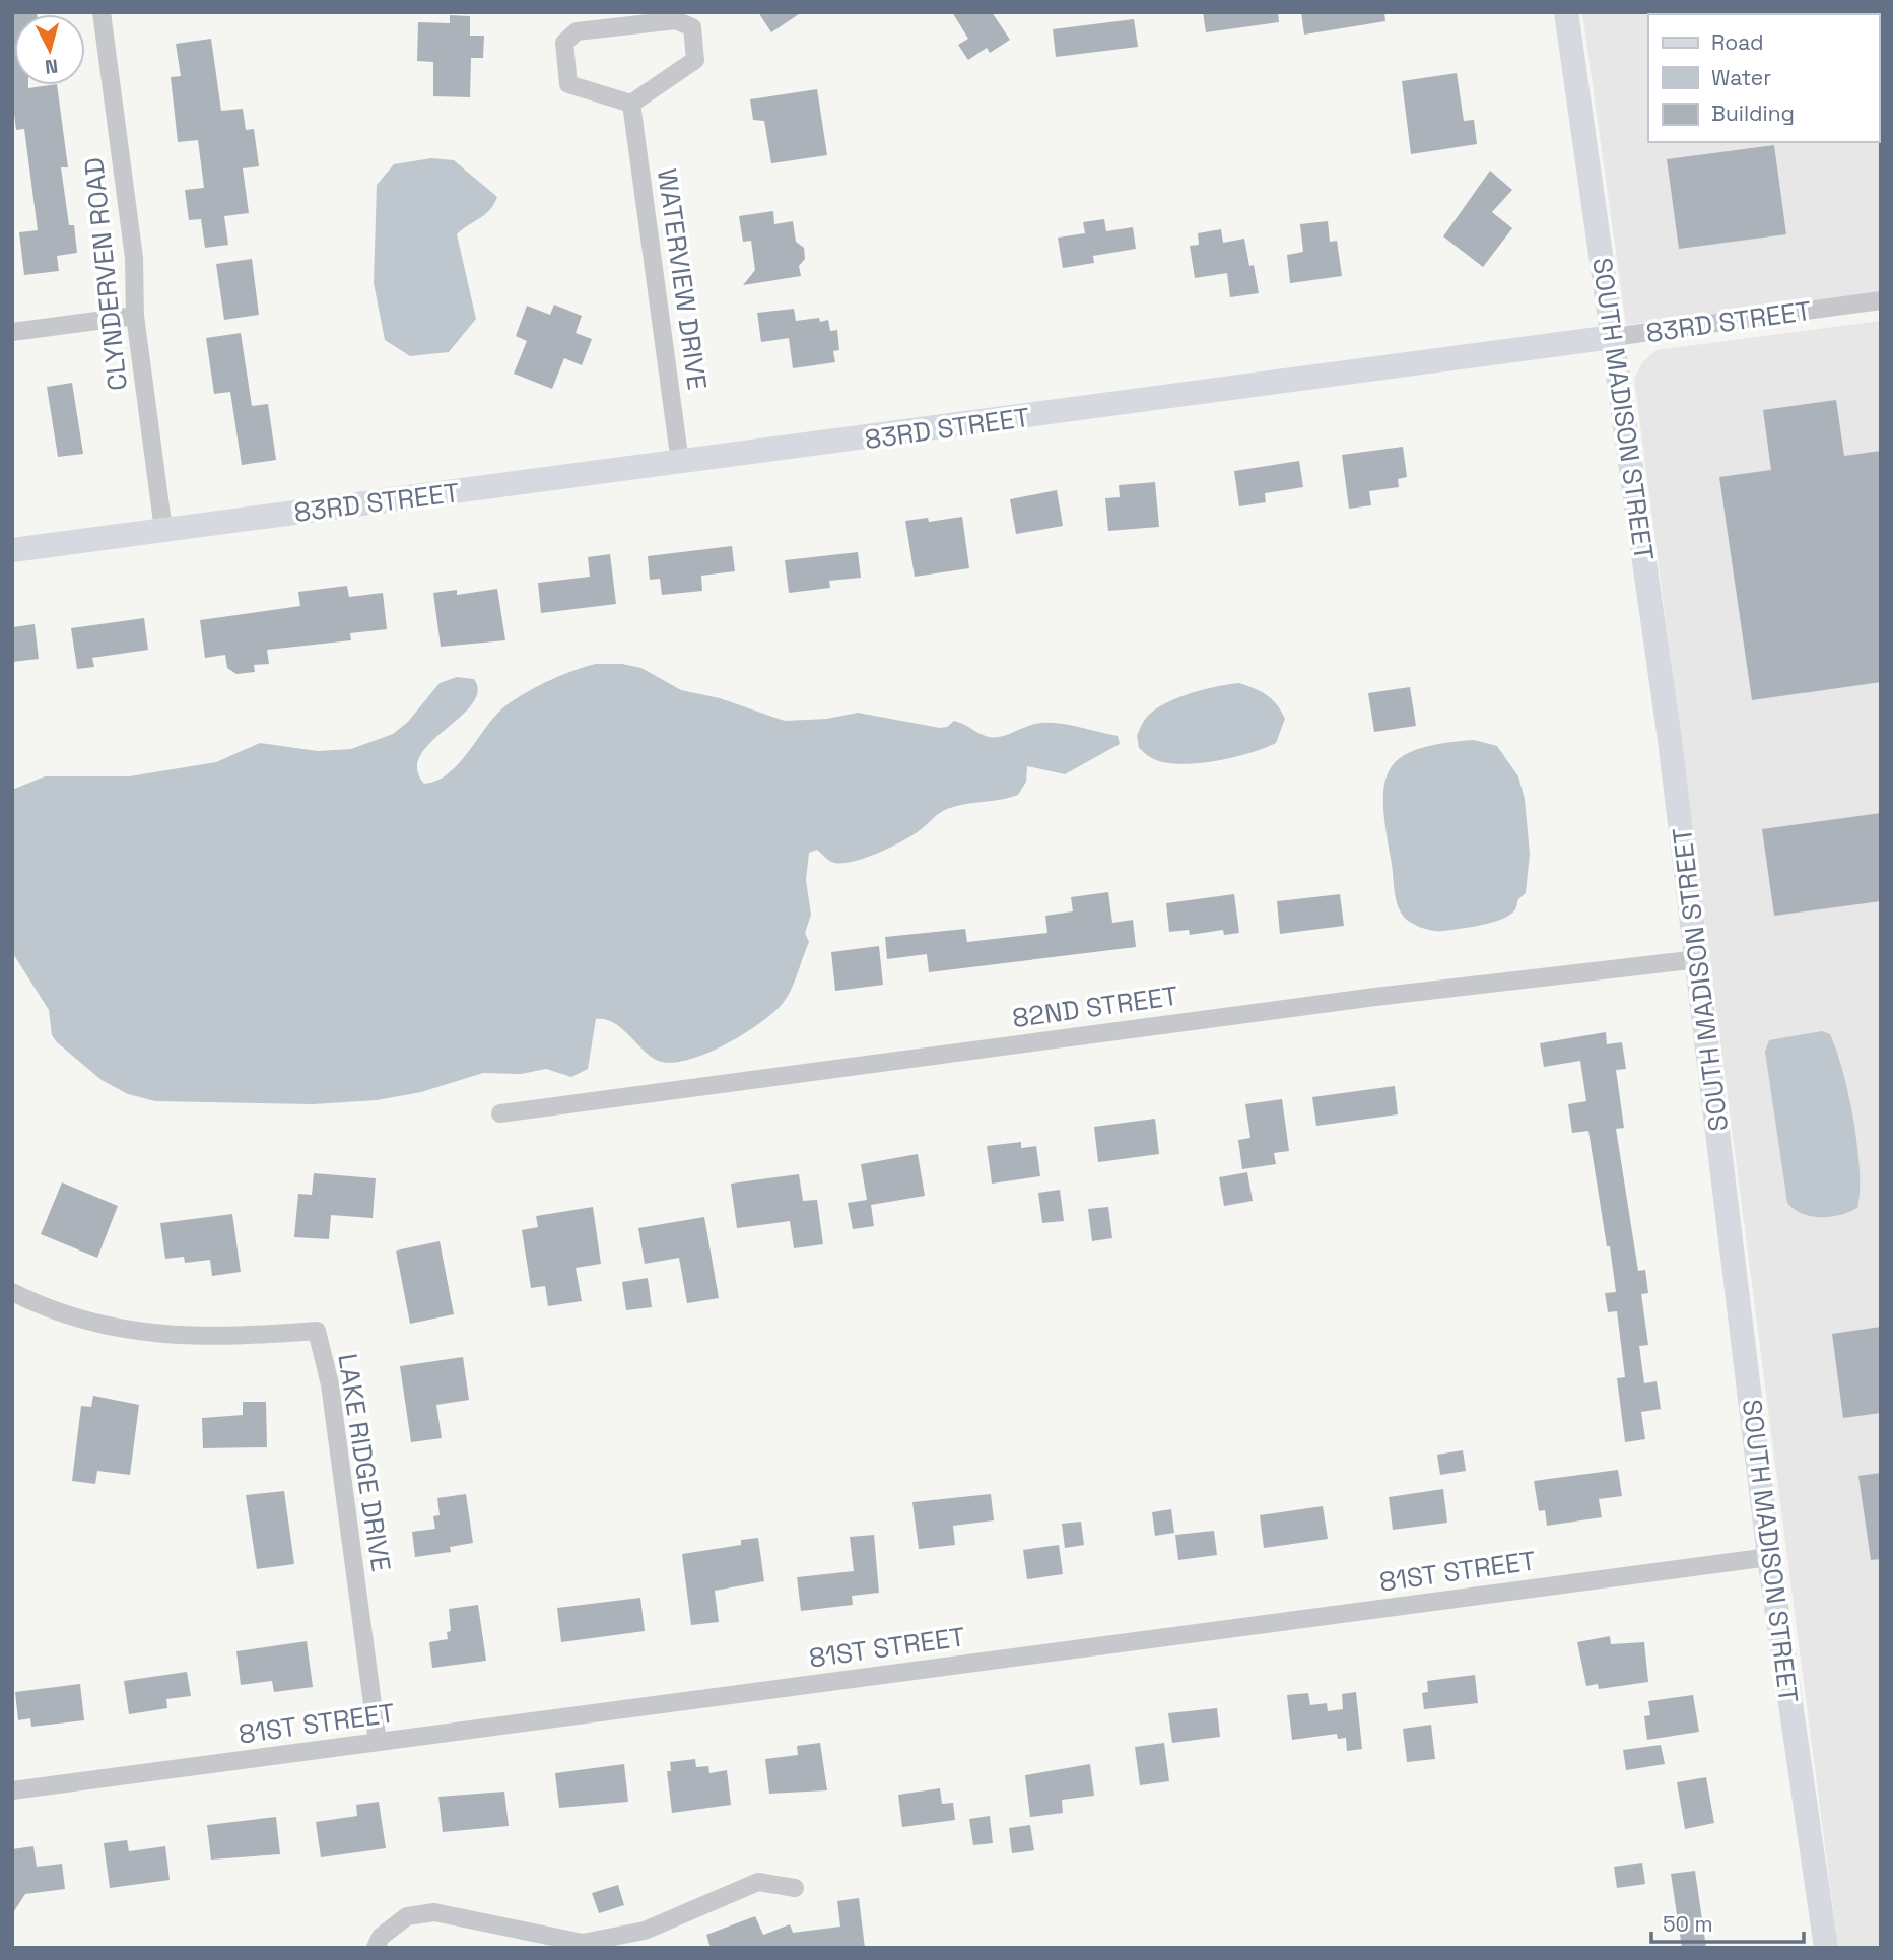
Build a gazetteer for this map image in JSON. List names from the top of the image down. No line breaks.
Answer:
{"streets":{"street":["CLYNDERVEN ROAD","WATERVIEW DRIVE","83RD STREET","SOUTH MADISON STREET","82ND STREET","LAKE RIDGE DRIVE","81ST STREET"]},"crossings":[["CLYNDERVEN ROAD","83RD STREET"],["WATERVIEW DRIVE","83RD STREET"],["83RD STREET","SOUTH MADISON STREET"],["SOUTH MADISON STREET","82ND STREET"],["SOUTH MADISON STREET","81ST STREET"],["LAKE RIDGE DRIVE","81ST STREET"]],"legend":["Road","Water","Building"],"scale_bar":"50 m","north":"bottom"}
